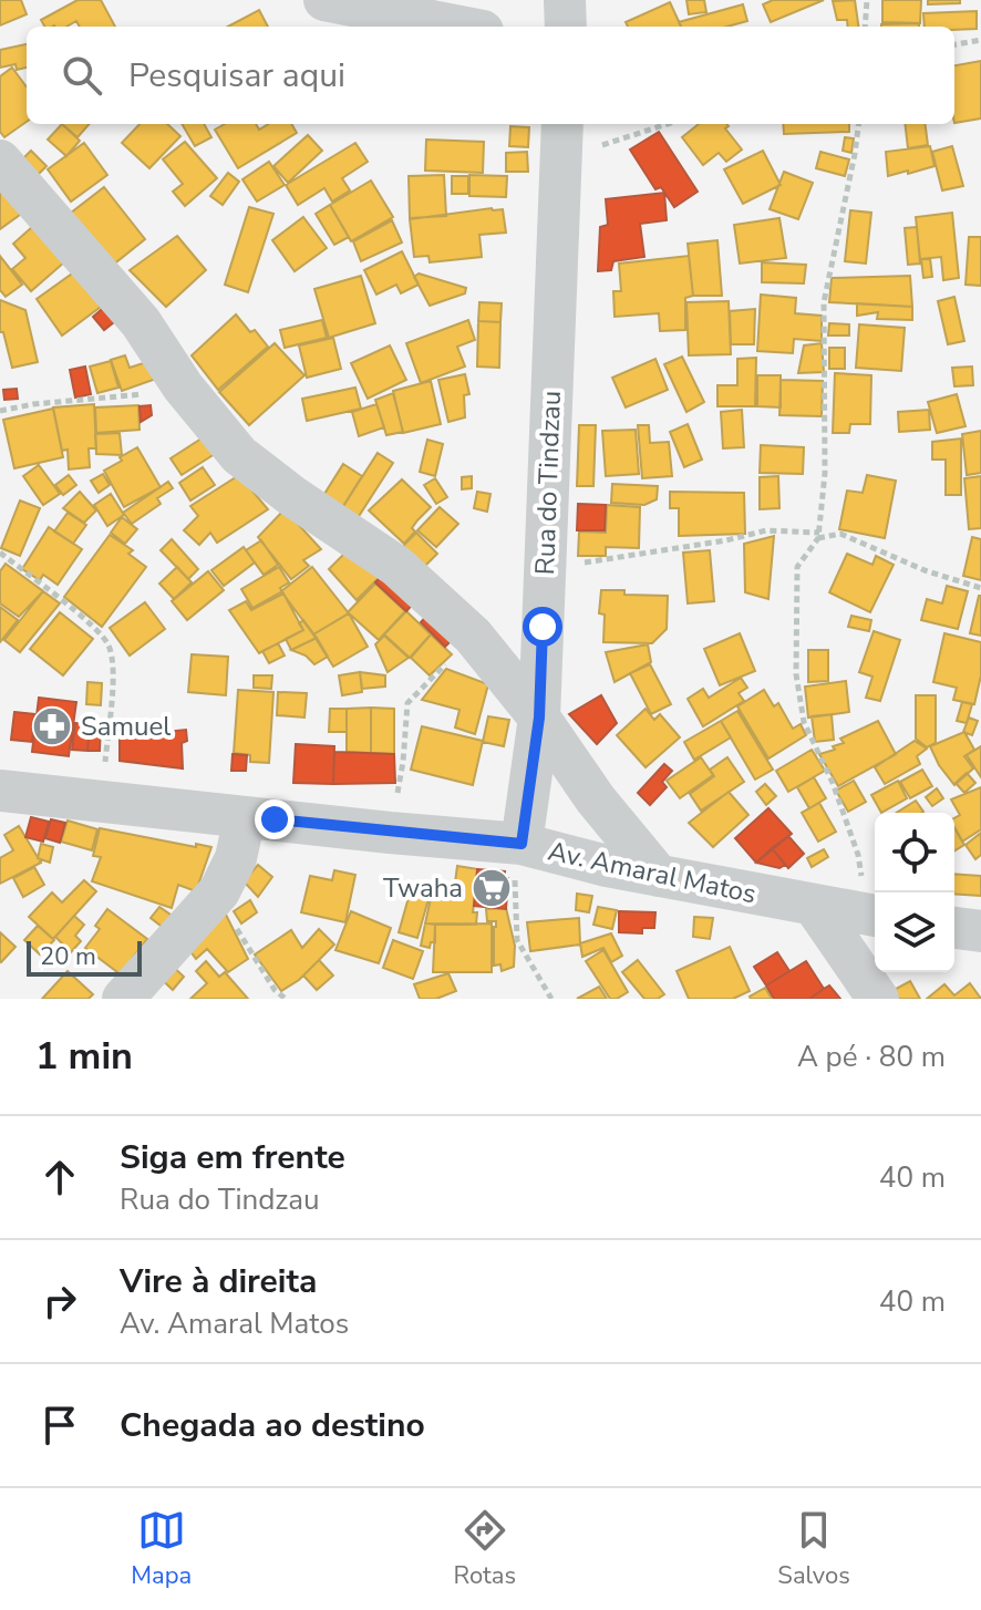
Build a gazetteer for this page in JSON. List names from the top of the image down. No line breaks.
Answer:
{"streets":{"street":["Rua do Tindzau","Av. Amaral Matos"]},"crossings":[["Rua do Tindzau","Av. Amaral Matos"]],"places":{"pharmacy":["Samuel"],"supermarket":["Twaha"]},"scale_bar":"20 m","page":{"search":"Pesquisar aqui","scale":"20 m","heading":["1 min","A pé · 80 m"],"list":[["Siga em frente","Rua do Tindzau","40 m"],["Vire à direita","Av. Amaral Matos","40 m"],"Chegada ao destino"],"nav":["Mapa","Rotas","Salvos"]}}
